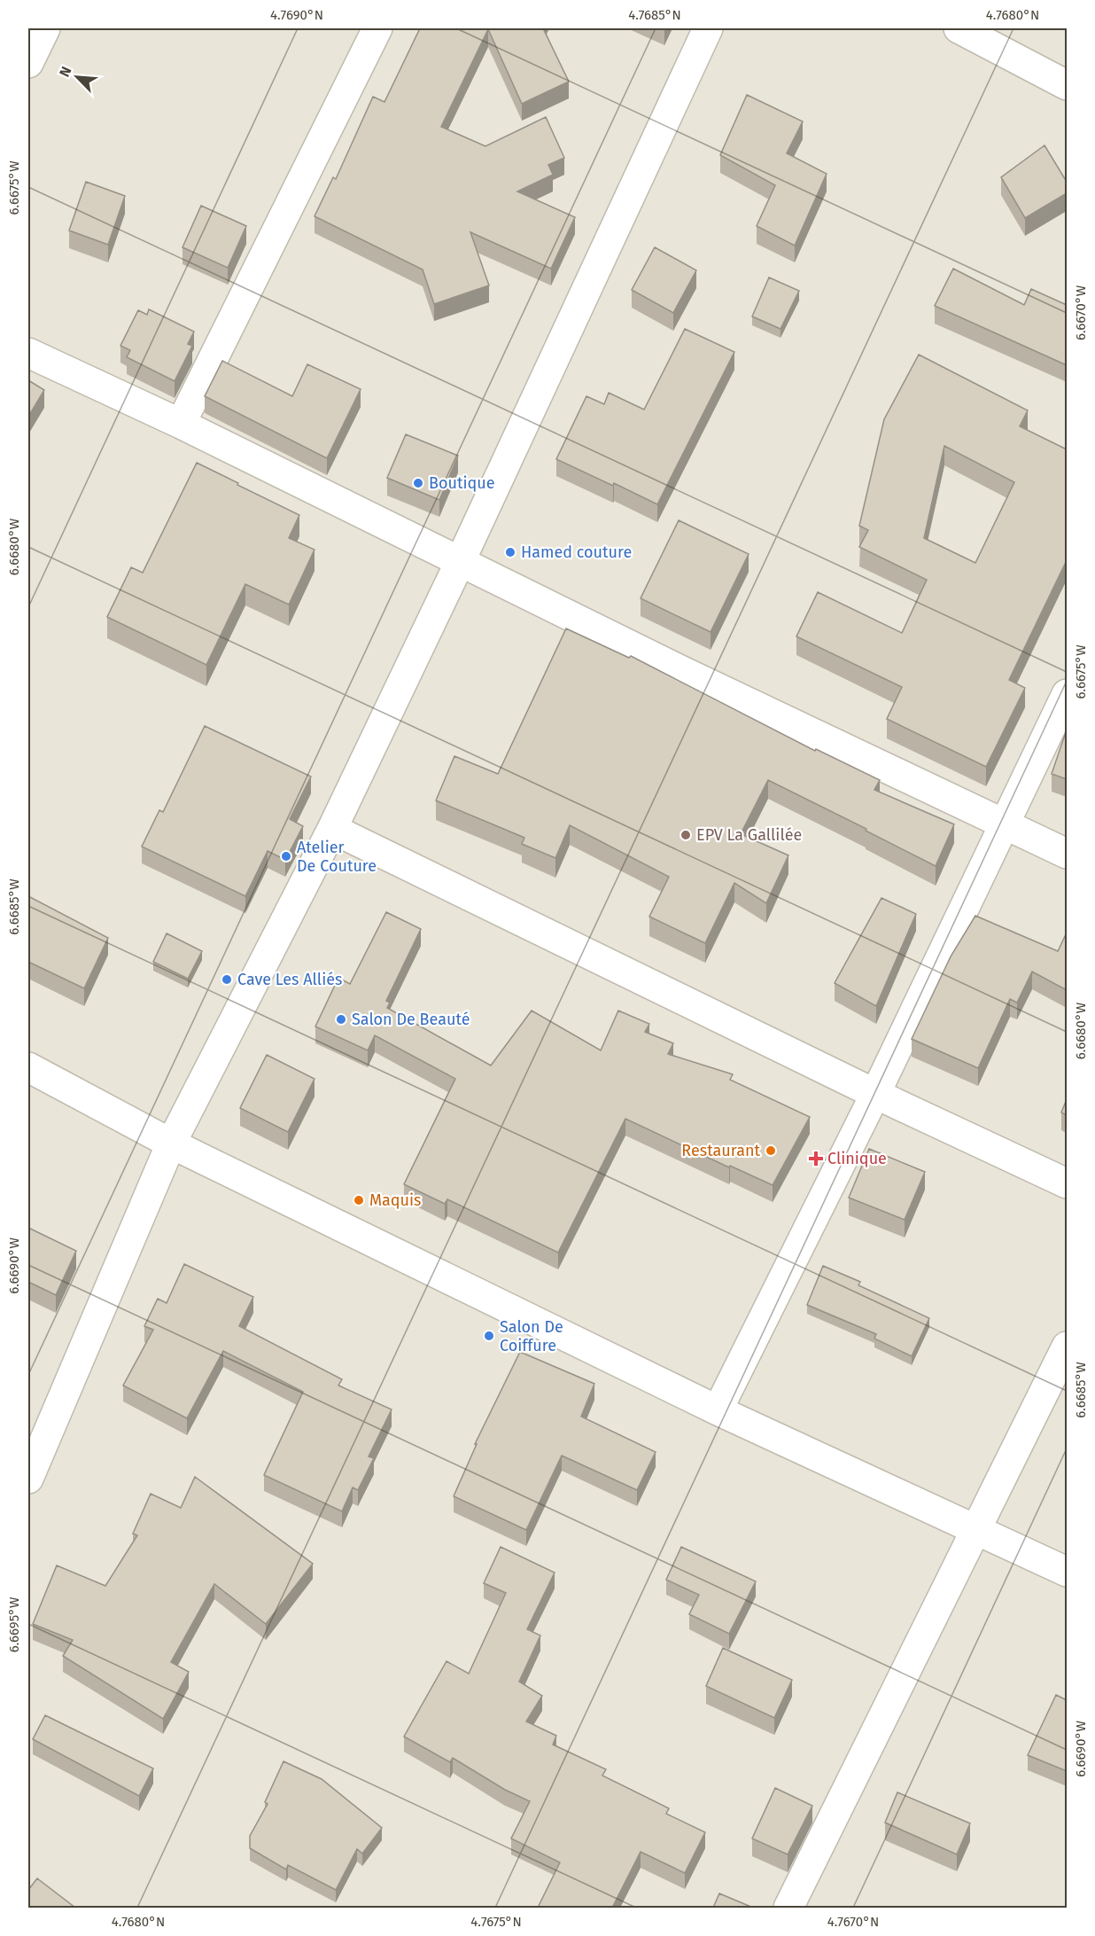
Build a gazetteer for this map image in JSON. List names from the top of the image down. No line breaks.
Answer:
{"places":{"other":["Boutique","Hamed couture","EPV La Gallilée","Atelier De Couture","Cave Les Alliés","Salon De Beauté","Restaurant","Maquis","Salon De Coiffure"],"health":["Clinique"]},"north":"top left","coordinates":["4.7690°N","4.7685°N","4.7680°N","6.6675°W","6.6670°W","6.6680°W","6.6685°W","6.6690°W","6.6695°W","4.7675°N","4.7670°N"]}
